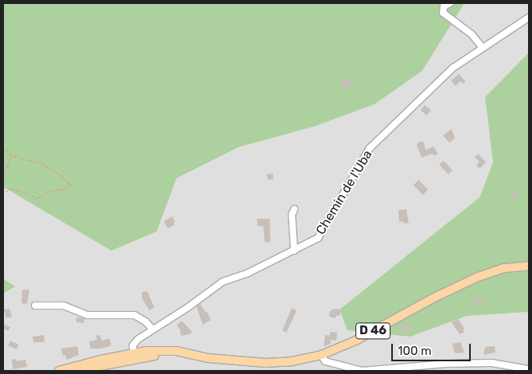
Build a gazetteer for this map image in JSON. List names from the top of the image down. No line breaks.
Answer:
{"streets":{"main road":["D 46"],"street":["Chemin de l'Uba"]},"crossings":[["Chemin de l'Uba","D 46"]],"scale_bar":"100 m"}
